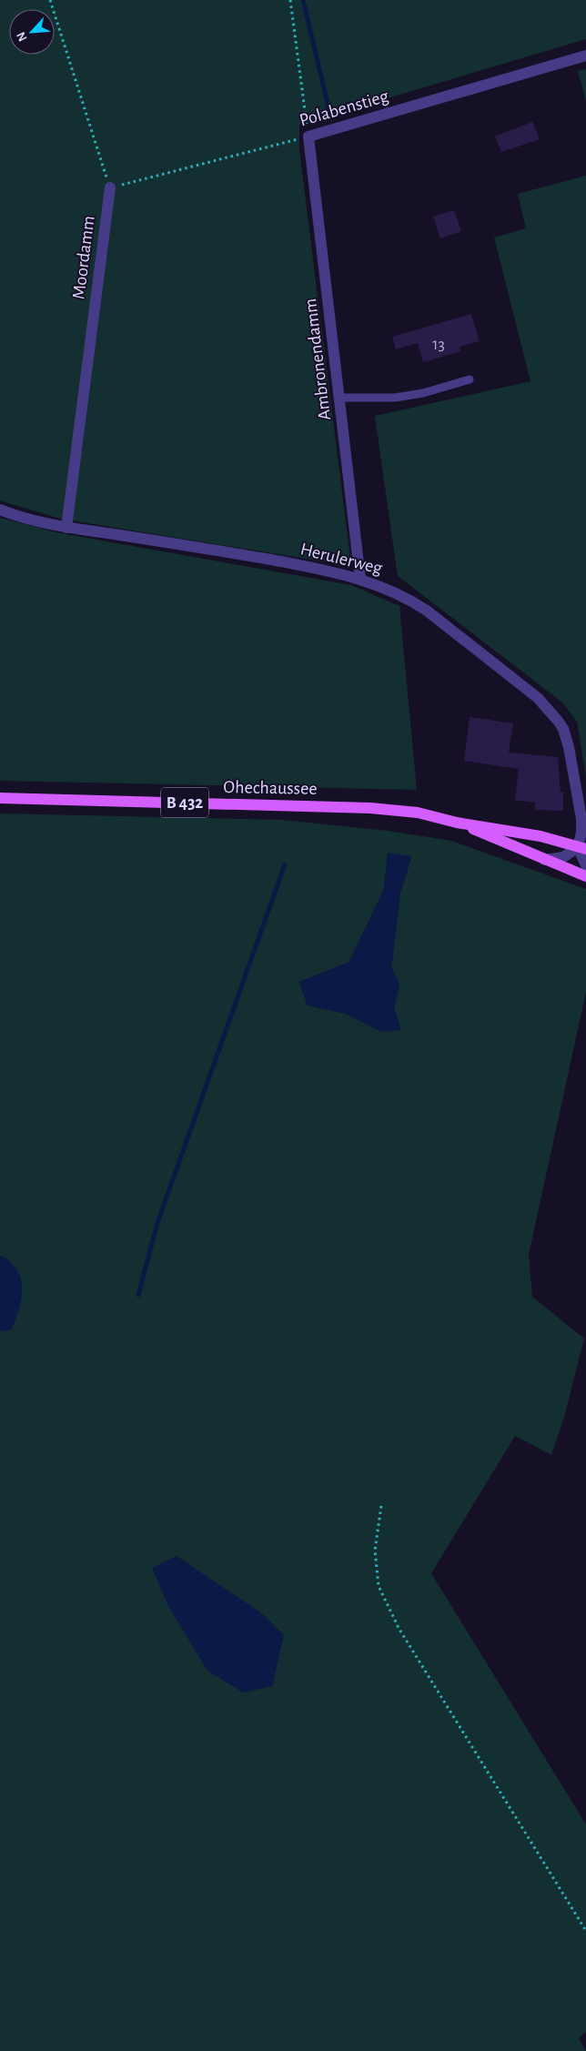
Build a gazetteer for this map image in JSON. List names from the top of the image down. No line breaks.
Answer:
{"streets":{"main road":["Ohechaussee","B 432"],"street":["Polabenstieg","Moordamm","Ambronendamm","Herulerweg"]},"crossings":[["Polabenstieg","Moordamm"],["Polabenstieg","Ambronendamm"],["Moordamm","Herulerweg"],["Ambronendamm","Herulerweg"],["Herulerweg","B 432"],["Ohechaussee","B 432"]],"house_numbers":["13"],"north":"bottom left"}
